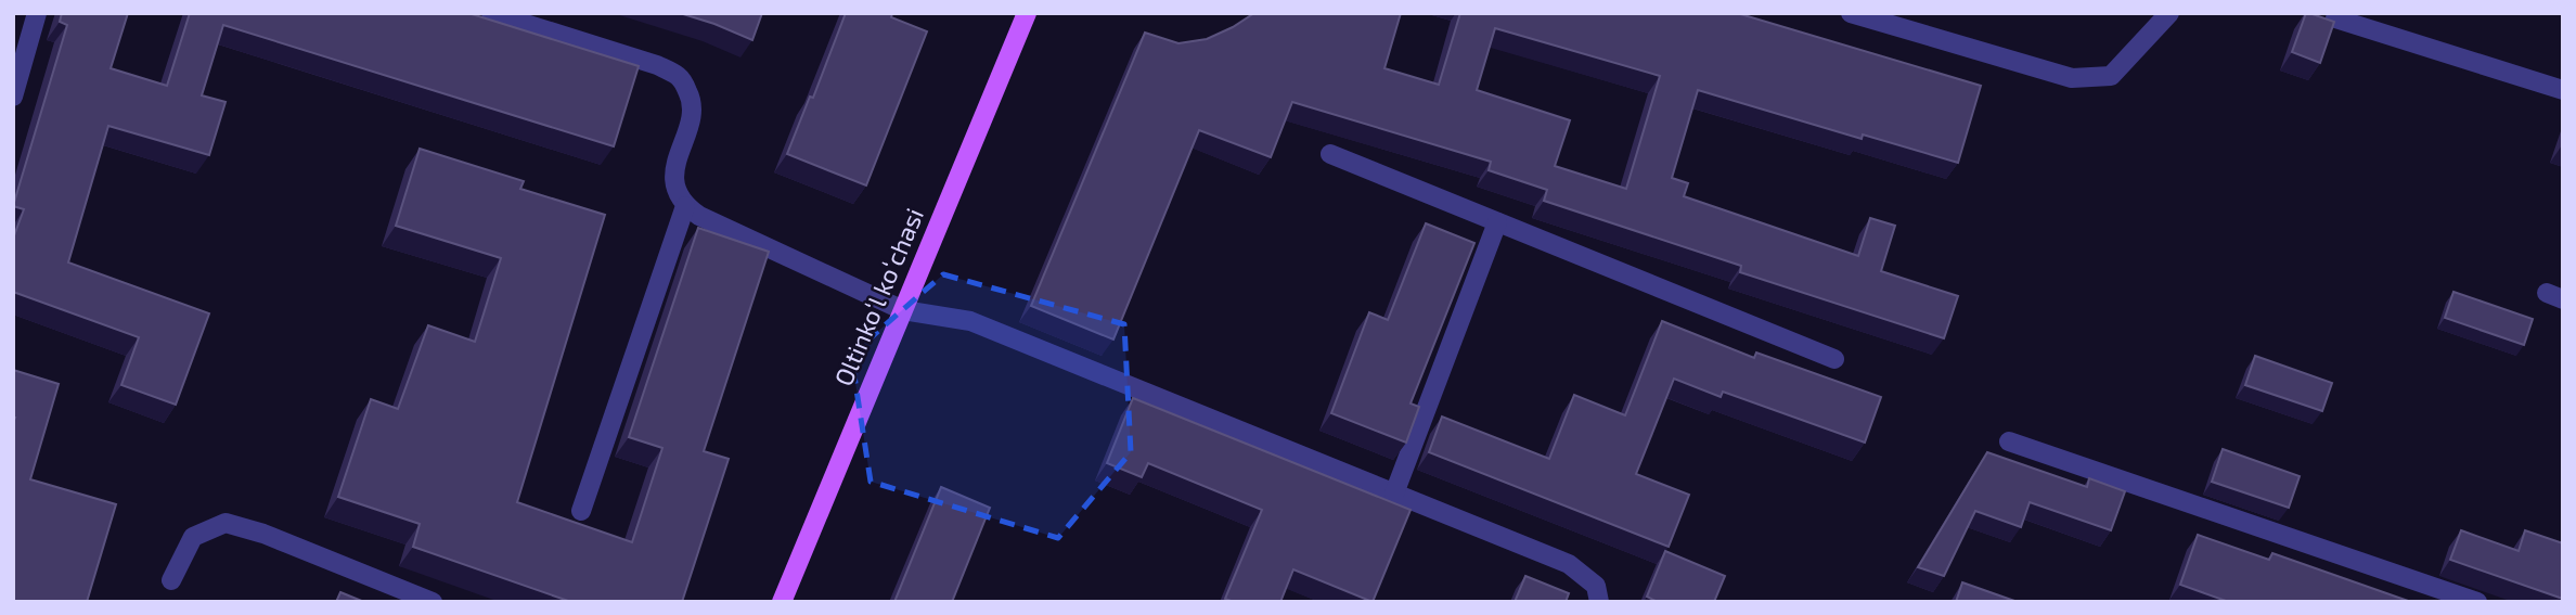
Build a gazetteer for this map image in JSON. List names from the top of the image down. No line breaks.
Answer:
{"streets":{"main road":["Oltinkoʻl koʻchasi"]}}
